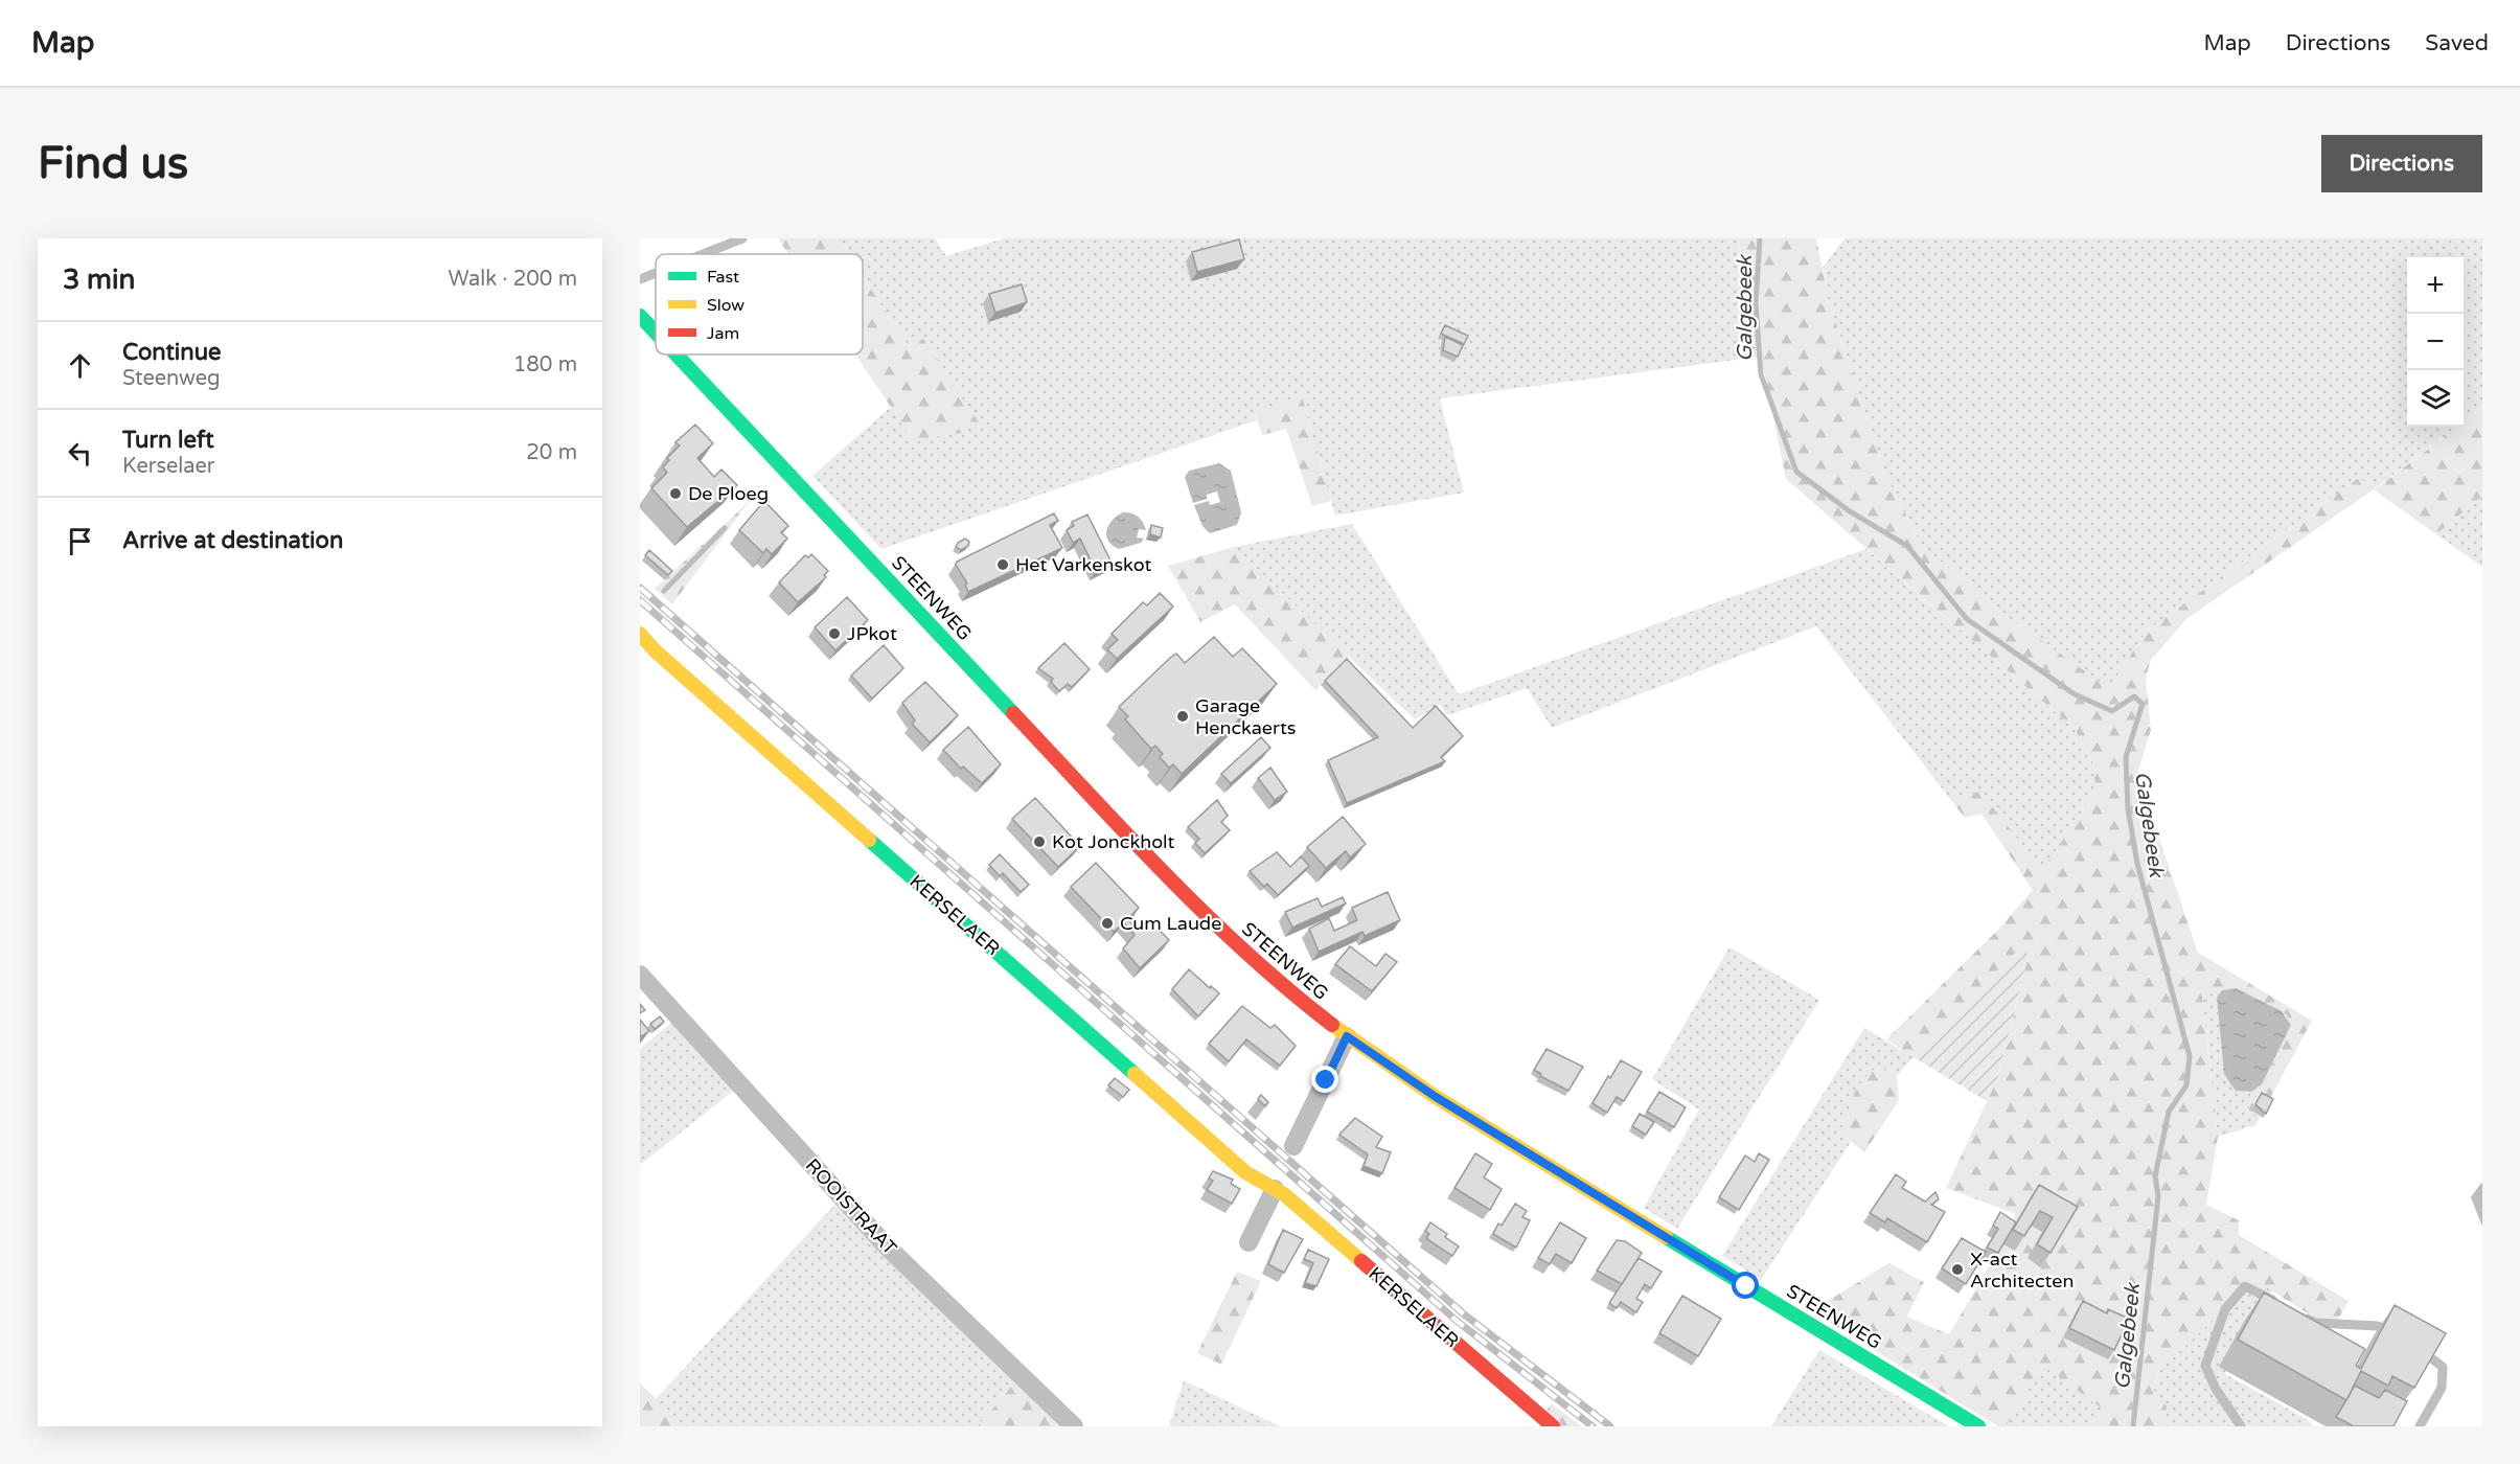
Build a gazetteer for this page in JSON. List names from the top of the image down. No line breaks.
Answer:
{"streets":{"main road":["STEENWEG","KERSELAER"],"street":["ROOISTRAAT"]},"water":["Galgebeek"],"places":["De Ploeg","Het Varkenskot","JPkot","Garage Henckaerts","Kot Jonckholt","Cum Laude","X-act Architecten"],"legend":["Fast","Slow","Jam"],"page":{"header":"Map","nav":["Map","Directions","Saved"],"buttons":"Directions","title":"Find us","heading":["3 min","Walk · 200 m"],"map_buttons":["+","−"],"list":[["Continue","Steenweg","180 m"],["Turn left","Kerselaer","20 m"],"Arrive at destination"]}}
